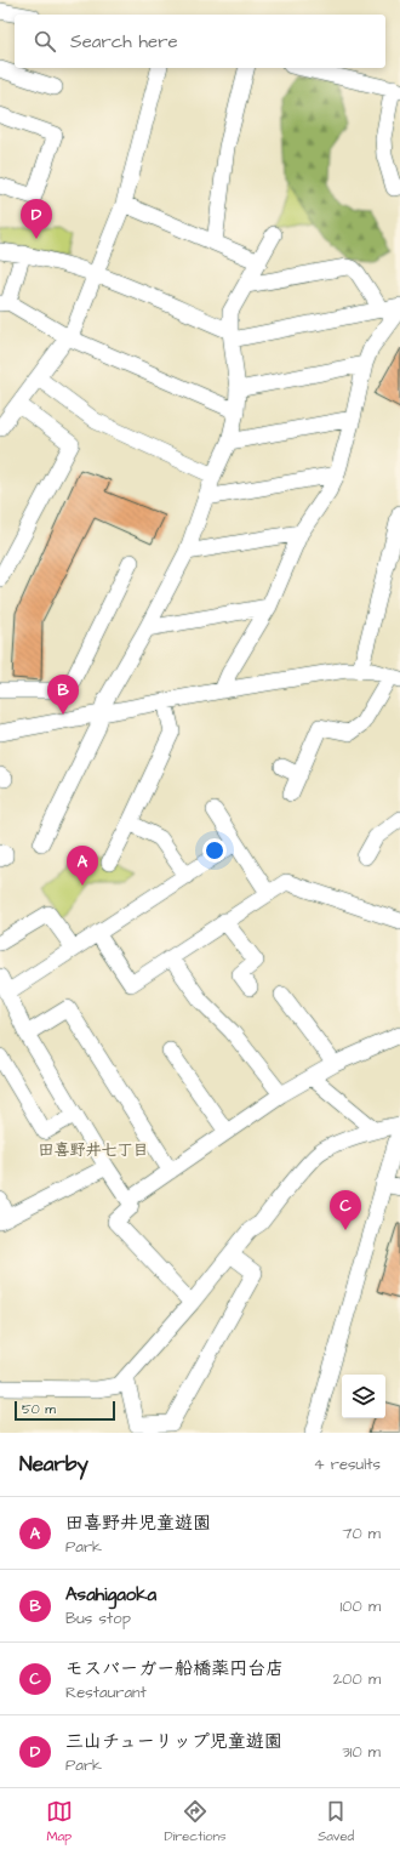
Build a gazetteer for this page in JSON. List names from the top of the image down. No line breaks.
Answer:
{"districts":["田喜野井七丁目"],"scale_bar":"50 m","page":{"search":"Search here","pins":["D","B","A","C"],"scale":"50 m","heading":["Nearby","4 results"],"list":[{"mark":"A","name":"田喜野井児童遊園","note":"Park","value":"70 m"},{"mark":"B","name":"Asahigaoka","note":"Bus stop","value":"100 m"},{"mark":"C","name":"モスバーガー船橋薬円台店","note":"Restaurant","value":"200 m"},{"mark":"D","name":"三山チューリップ児童遊園","note":"Park","value":"310 m"}],"nav":["Map","Directions","Saved"]}}
